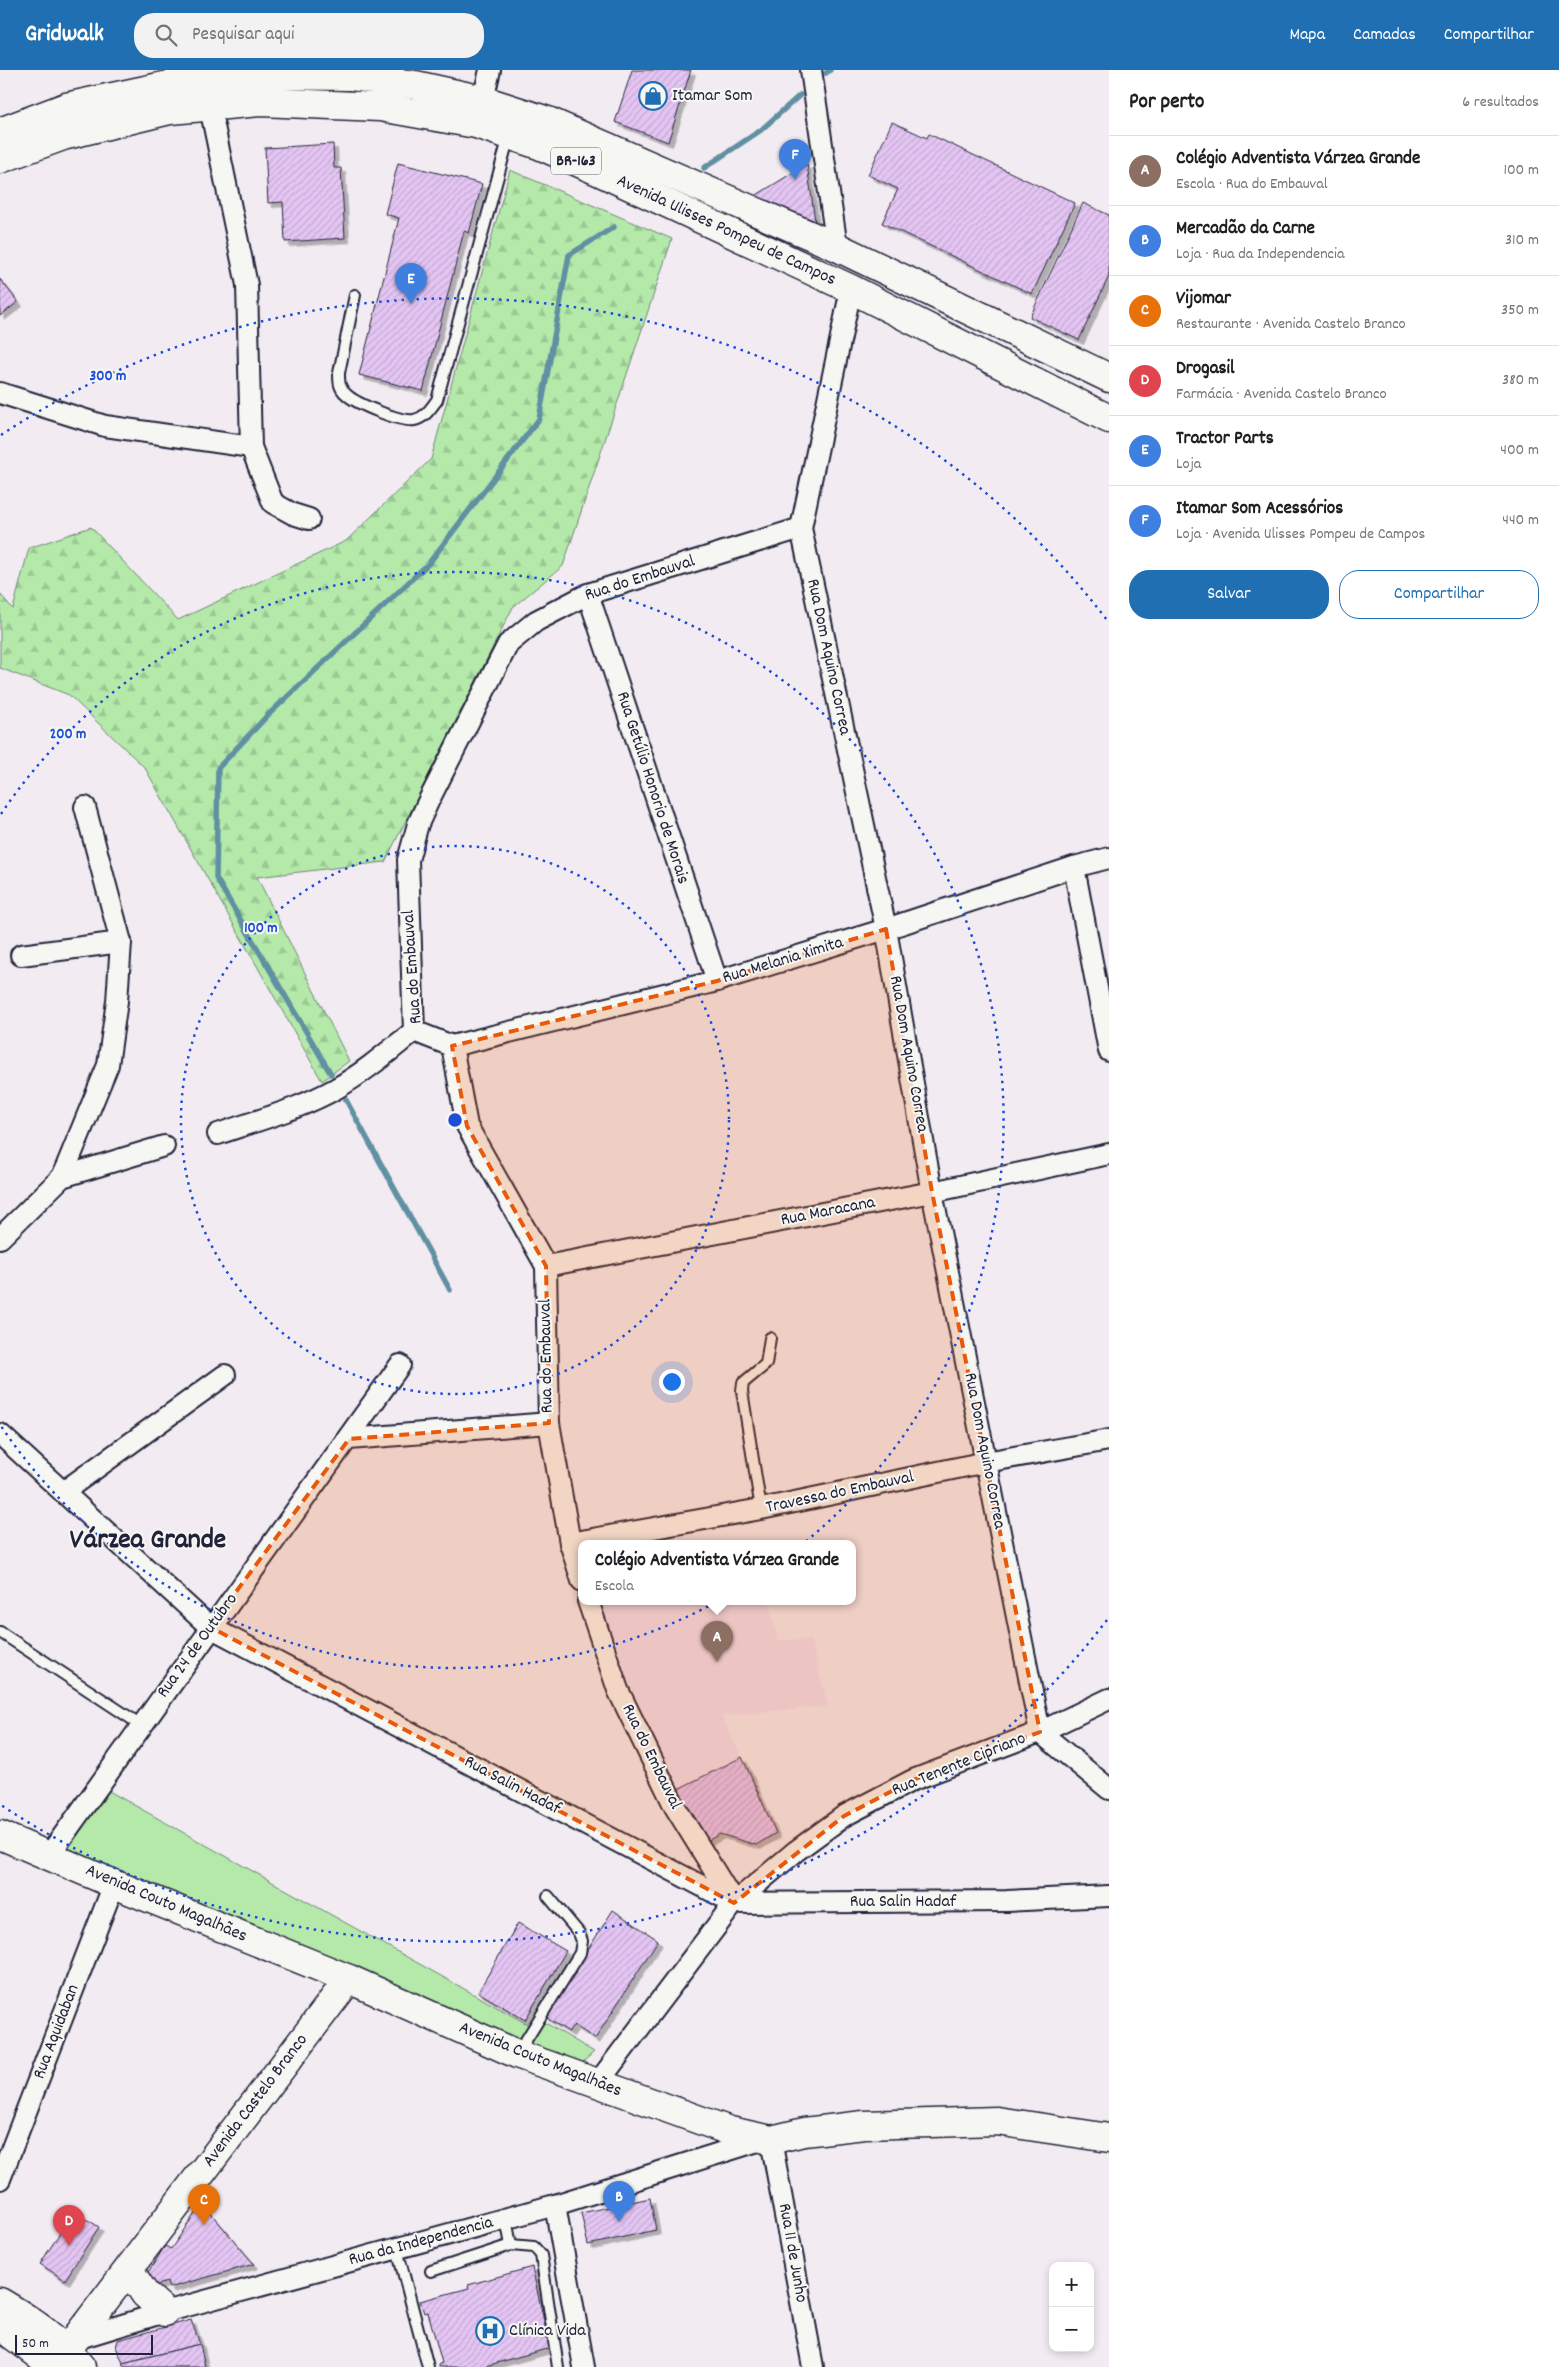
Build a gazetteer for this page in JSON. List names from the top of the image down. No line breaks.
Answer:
{"streets":{"main road":["BR-163","Avenida Ulisses Pompeu de Campos","Avenida Couto Magalhães","Avenida Castelo Branco"],"street":["Rua do Embauval","Rua Dom Aquino Correa","Rua Getúlio Honorio de Morais","Rua Melania Ximita","Rua Maracana","Travessa do Embauval","Rua 24 de Outubro","Rua Tenente Cipriano","Rua Salin Hadaf","Rua Aquidaban","Rua da Independencia","Rua 11 de Junho"]},"crossings":[["Avenida Ulisses Pompeu de Campos","Rua Dom Aquino Correa"],["Rua do Embauval","Rua Dom Aquino Correa"],["Rua do Embauval","Rua Getúlio Honorio de Morais"],["Rua do Embauval","Rua Melania Ximita"],["Rua do Embauval","Rua Maracana"],["Rua do Embauval","Travessa do Embauval"],["Rua do Embauval","Rua Tenente Cipriano"],["Rua do Embauval","Rua Salin Hadaf"],["Rua Dom Aquino Correa","Rua Melania Ximita"],["Rua Dom Aquino Correa","Rua Maracana"],["Rua Dom Aquino Correa","Travessa do Embauval"],["Rua Dom Aquino Correa","Rua Tenente Cipriano"],["Rua Getúlio Honorio de Morais","Rua Melania Ximita"],["Rua 24 de Outubro","Rua Salin Hadaf"],["Rua 24 de Outubro","Avenida Couto Magalhães"],["Rua Tenente Cipriano","Rua Salin Hadaf"],["Rua Tenente Cipriano","Avenida Couto Magalhães"],["Avenida Couto Magalhães","Rua Aquidaban"],["Avenida Couto Magalhães","Avenida Castelo Branco"],["Avenida Couto Magalhães","Rua da Independencia"],["Avenida Couto Magalhães","Rua 11 de Junho"],["Avenida Castelo Branco","Rua da Independencia"],["Rua da Independencia","Rua 11 de Junho"]],"districts":["Várzea Grande"],"places":{"shop":["Itamar Som"],"hospital":["Clínica Vida"]},"scale_bar":"50 m","page":{"header":"Gridwalk","search":"Pesquisar aqui","nav":["Mapa","Camadas","Compartilhar"],"heading":["Por perto","6 resultados"],"list":[{"mark":"A","name":"Colégio Adventista Várzea Grande","note":"Escola · Rua do Embauval","value":"100 m"},{"mark":"B","name":"Mercadão da Carne","note":"Loja · Rua da Independencia","value":"310 m"},{"mark":"C","name":"Vijomar","note":"Restaurante · Avenida Castelo Branco","value":"350 m"},{"mark":"D","name":"Drogasil","note":"Farmácia · Avenida Castelo Branco","value":"380 m"},{"mark":"E","name":"Tractor Parts","note":"Loja","value":"400 m"},{"mark":"F","name":"Itamar Som Acessórios","note":"Loja · Avenida Ulisses Pompeu de Campos","value":"440 m"}],"pins":["F","E","A","B","C","D"],"buttons":["Salvar","Compartilhar"],"popup":["Colégio Adventista Várzea Grande","Escola"],"map_buttons":["+","−"],"scale":"50 m"},"rings":["300 m","200 m","100 m"]}
